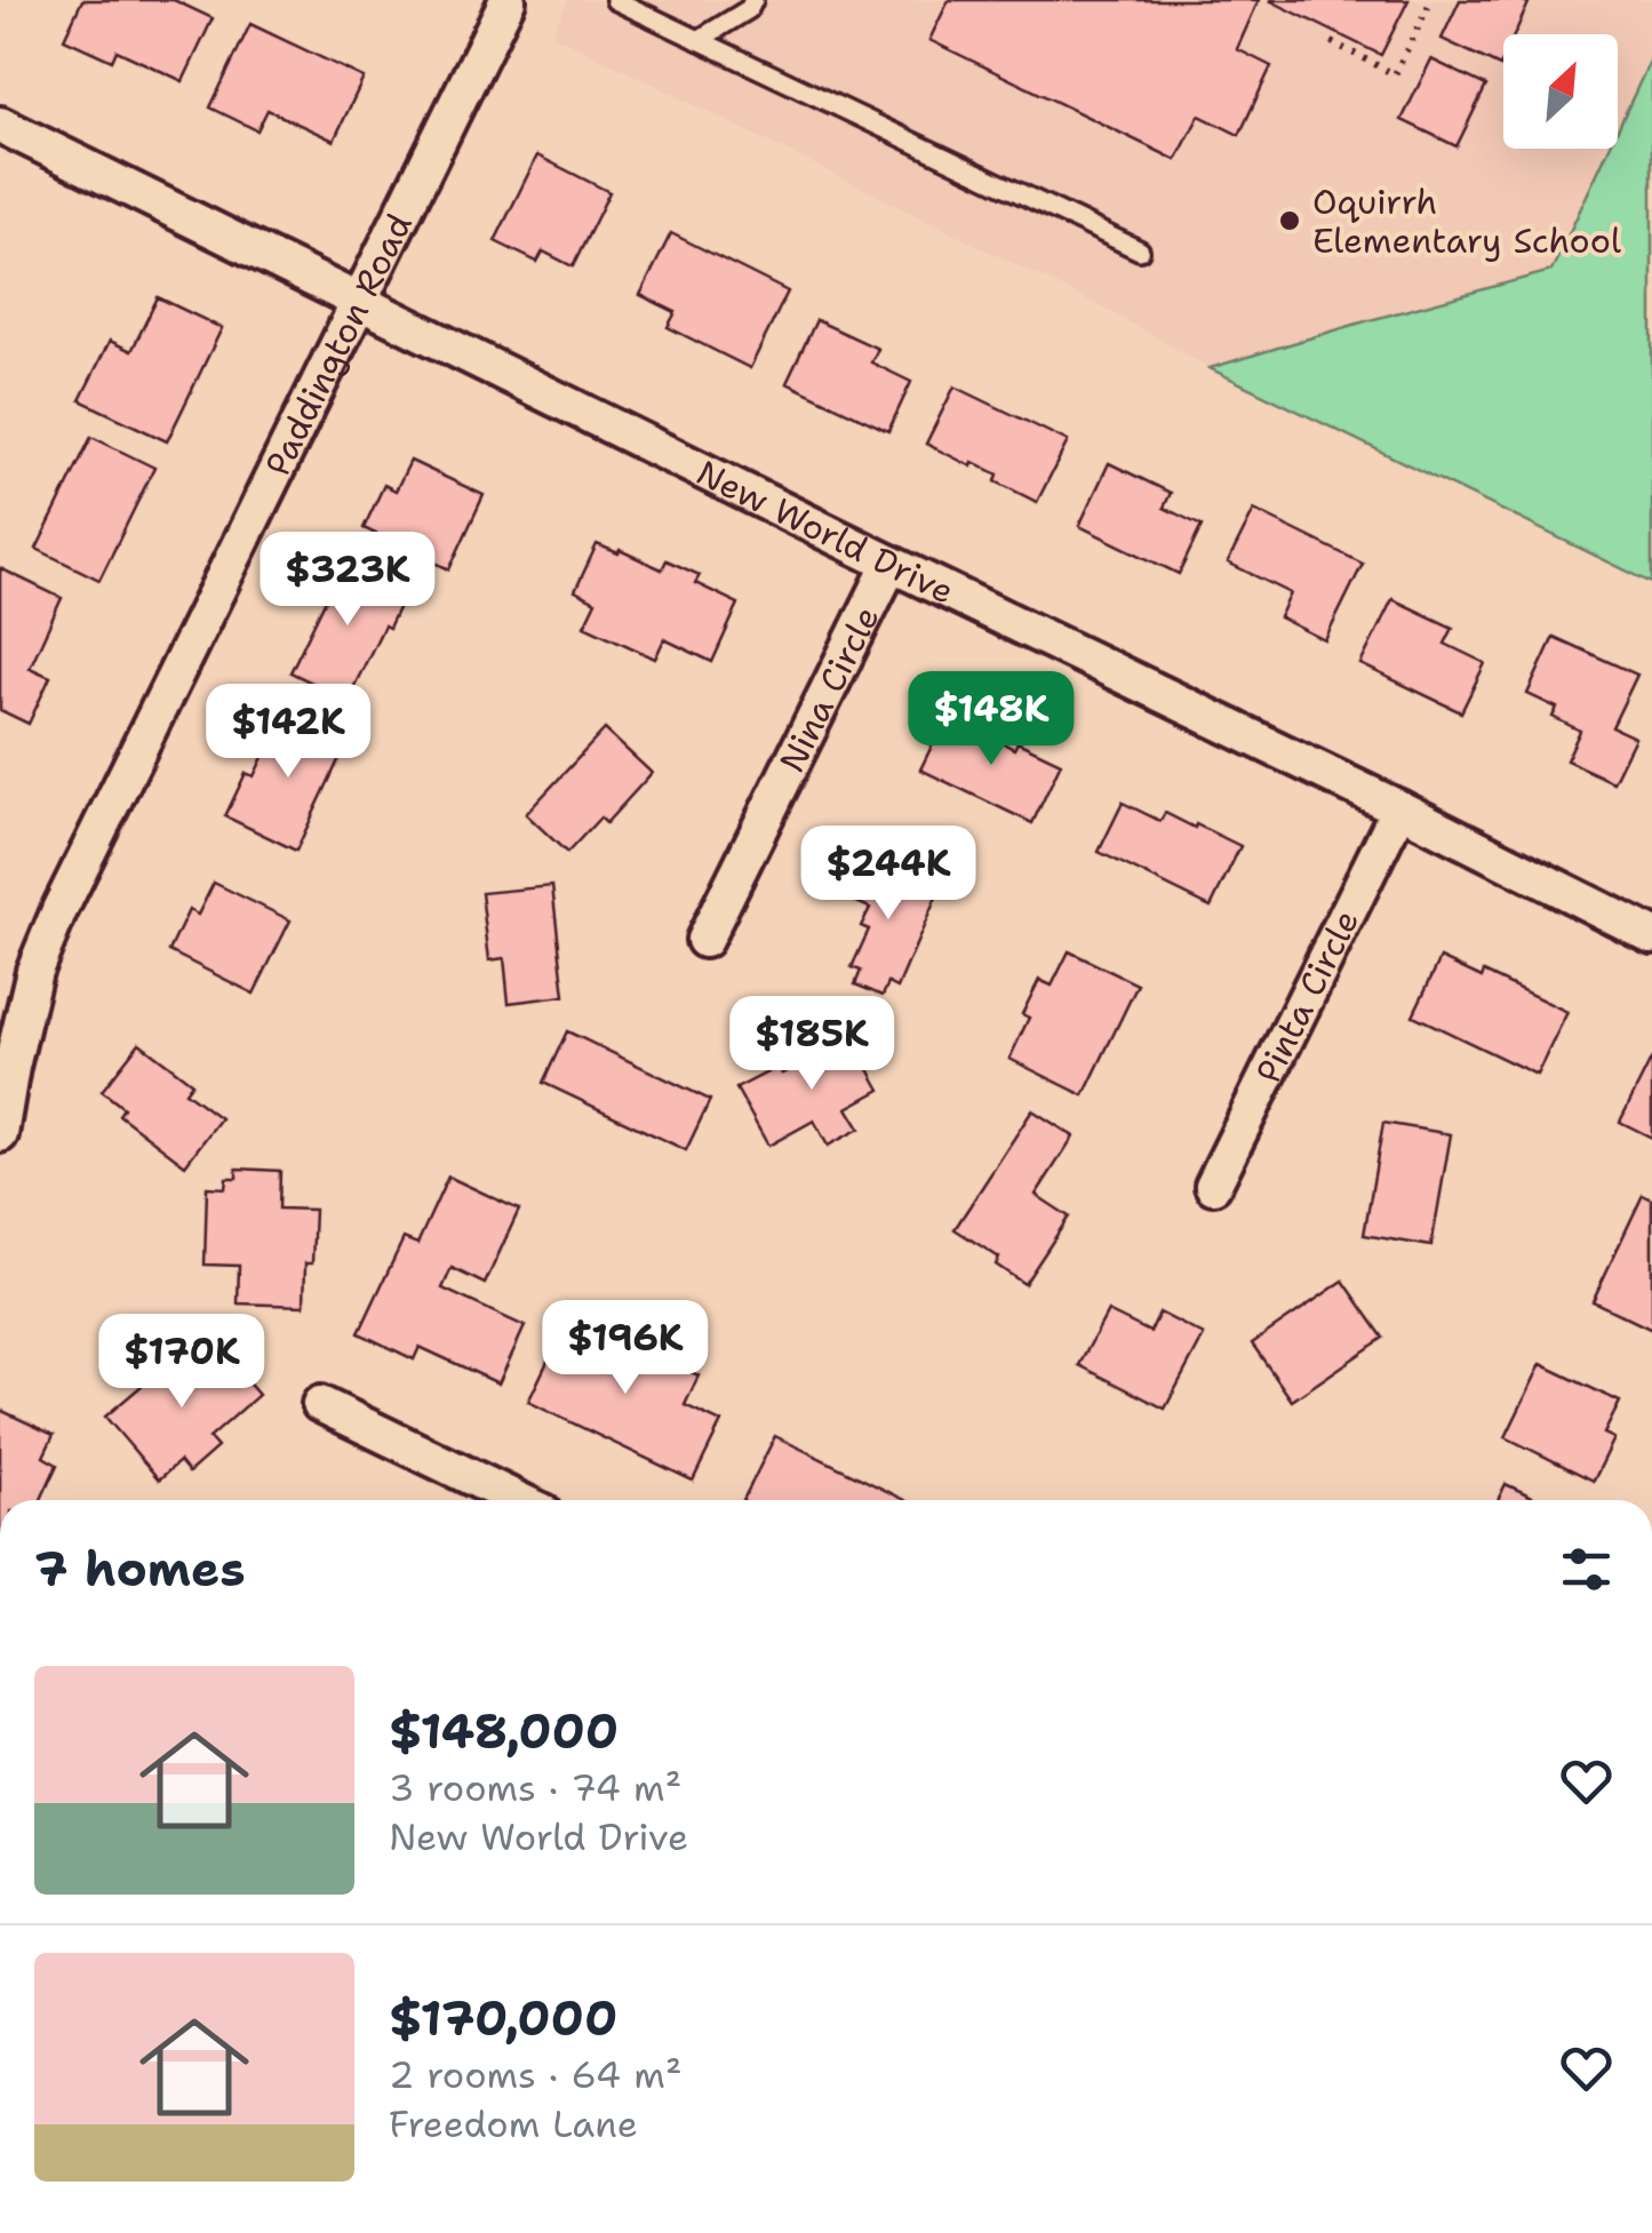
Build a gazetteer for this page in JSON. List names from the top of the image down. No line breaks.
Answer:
{"streets":{"street":["Paddington Road","New World Drive","Nina Circle","Pinta Circle"]},"crossings":[["Paddington Road","New World Drive"],["New World Drive","Nina Circle"],["New World Drive","Pinta Circle"]],"places":["Oquirrh Elementary School"],"north":"top right","page":{"price":["$323K","$148K","$142K","$244K","$185K","$196K","$170K"],"heading":"7 homes","list":[{"name":"$148,000","note":"3 rooms · 74 m² · New World Drive"},{"name":"$170,000","note":"2 rooms · 64 m² · Freedom Lane"}]}}
